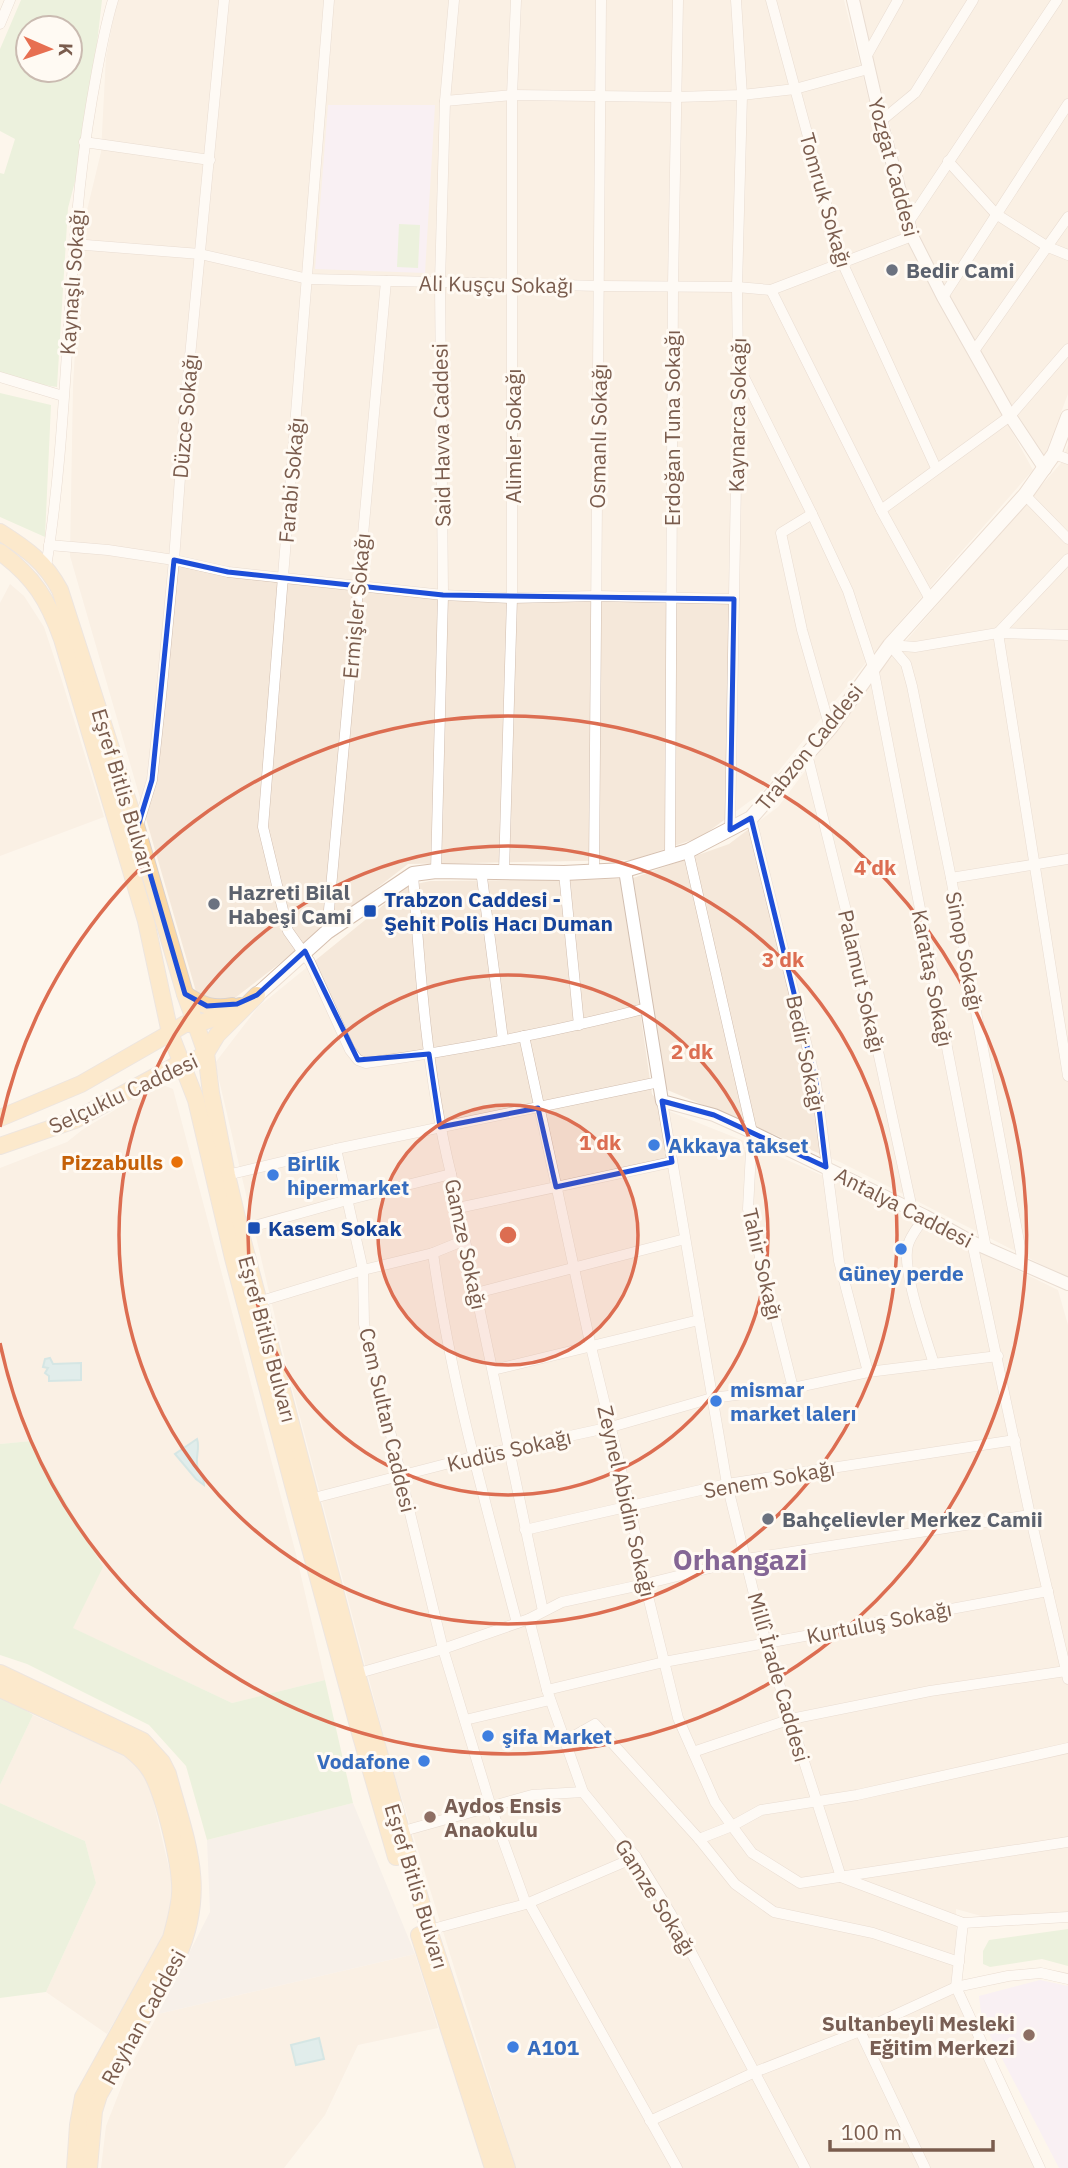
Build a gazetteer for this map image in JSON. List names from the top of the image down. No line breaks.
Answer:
{"streets":{"main road":["Trabzon Caddesi","Eşref Bitlis Bulvarı","Selçuklu Caddesi","Reyhan Caddesi"],"street":["Yozgat Caddesi","Tomruk Sokağı","Kaynaşlı Sokağı","Ali Kuşçu Sokağı","Kaynarca Sokağı","Düzce Sokağı","Erdoğan Tuna Sokağı","Said Havva Caddesi","Alimler Sokağı","Osmanlı Sokağı","Farabi Sokağı","Ermişler Sokağı","Sinop Sokağı","Karataş Sokağı","Palamut Sokağı","Bedir Sokağı","Antalya Caddesi","Gamze Sokağı","Tahir Sokağı","Cem Sultan Caddesi","Kudüs Sokağı","Senem Sokağı","Zeynel Abidin Sokağı","Kurtuluş Sokağı","Millî İrade Caddesi"]},"crossings":[["Yozgat Caddesi","Ali Kuşçu Sokağı"],["Yozgat Caddesi","Trabzon Caddesi"],["Tomruk Sokağı","Ali Kuşçu Sokağı"],["Kaynaşlı Sokağı","Ali Kuşçu Sokağı"],["Kaynaşlı Sokağı","Eşref Bitlis Bulvarı"],["Ali Kuşçu Sokağı","Kaynarca Sokağı"],["Ali Kuşçu Sokağı","Düzce Sokağı"],["Ali Kuşçu Sokağı","Erdoğan Tuna Sokağı"],["Ali Kuşçu Sokağı","Said Havva Caddesi"],["Ali Kuşçu Sokağı","Alimler Sokağı"],["Ali Kuşçu Sokağı","Osmanlı Sokağı"],["Ali Kuşçu Sokağı","Farabi Sokağı"],["Ali Kuşçu Sokağı","Ermişler Sokağı"],["Kaynarca Sokağı","Trabzon Caddesi"],["Kaynarca Sokağı","Karataş Sokağı"],["Düzce Sokağı","Eşref Bitlis Bulvarı"],["Erdoğan Tuna Sokağı","Trabzon Caddesi"],["Said Havva Caddesi","Trabzon Caddesi"],["Alimler Sokağı","Trabzon Caddesi"],["Osmanlı Sokağı","Trabzon Caddesi"],["Farabi Sokağı","Trabzon Caddesi"],["Farabi Sokağı","Gamze Sokağı"],["Ermişler Sokağı","Trabzon Caddesi"],["Trabzon Caddesi","Eşref Bitlis Bulvarı"],["Trabzon Caddesi","Sinop Sokağı"],["Trabzon Caddesi","Karataş Sokağı"],["Trabzon Caddesi","Palamut Sokağı"],["Trabzon Caddesi","Bedir Sokağı"],["Trabzon Caddesi","Selçuklu Caddesi"],["Trabzon Caddesi","Gamze Sokağı"],["Trabzon Caddesi","Tahir Sokağı"],["Trabzon Caddesi","Millî İrade Caddesi"],["Eşref Bitlis Bulvarı","Selçuklu Caddesi"],["Eşref Bitlis Bulvarı","Kudüs Sokağı"],["Sinop Sokağı","Antalya Caddesi"],["Karataş Sokağı","Antalya Caddesi"],["Palamut Sokağı","Antalya Caddesi"],["Bedir Sokağı","Antalya Caddesi"],["Bedir Sokağı","Kudüs Sokağı"],["Antalya Caddesi","Tahir Sokağı"],["Antalya Caddesi","Millî İrade Caddesi"],["Gamze Sokağı","Kudüs Sokağı"],["Gamze Sokağı","Senem Sokağı"],["Gamze Sokağı","Kurtuluş Sokağı"],["Tahir Sokağı","Kudüs Sokağı"],["Cem Sultan Caddesi","Kudüs Sokağı"],["Cem Sultan Caddesi","Kurtuluş Sokağı"],["Kudüs Sokağı","Zeynel Abidin Sokağı"],["Kudüs Sokağı","Millî İrade Caddesi"],["Senem Sokağı","Zeynel Abidin Sokağı"],["Senem Sokağı","Millî İrade Caddesi"],["Zeynel Abidin Sokağı","Kurtuluş Sokağı"],["Zeynel Abidin Sokağı","Millî İrade Caddesi"],["Kurtuluş Sokağı","Millî İrade Caddesi"]],"districts":["Orhangazi"],"places":{"other":["Bedir Cami","Hazreti Bilal Habeşi Cami","Akkaya takset","Pizzabulls","Birlik hipermarket","Güney perde","mismar market lalerı","Bahçelievler Merkez Camii","şifa Market","Vodafone","Aydos Ensis Anaokulu","Sultanbeyli Mesleki Eğitim Merkezi","A101"],"transit":["Trabzon Caddesi - Şehit Polis Hacı Duman","Kasem Sokak"]},"scale_bar":"100 m","north":"right","rings":["4 dk","3 dk","2 dk","1 dk"]}
